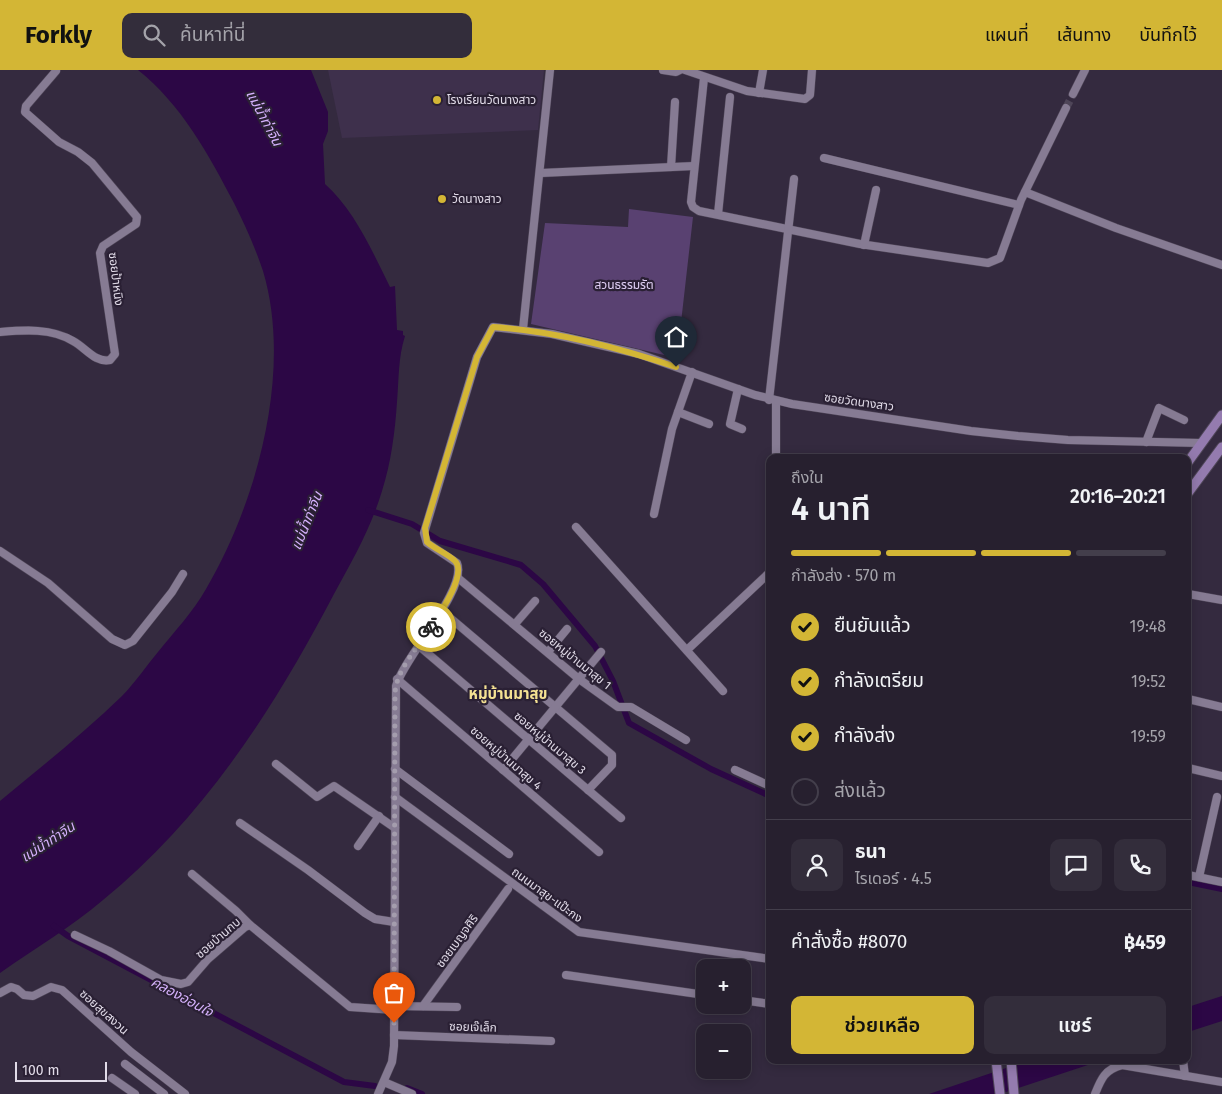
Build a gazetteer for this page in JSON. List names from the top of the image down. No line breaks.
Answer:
{"streets":{"street":["ซอยป้าหนิง","ซอยวัดนางสาว","ซอยหมู่บ้านมาสุข 1","ซอยหมู่บ้านมาสุข 3","ซอยหมู่บ้านมาสุข 4","ถนนมาสุข-แป๊ะกง","ซอยบ้านกบ","ซอยเบญจศิริ","ซอยสุขสงวน","ซอยเจ๊เล็ก"]},"crossings":[["ซอยวัดนางสาว","ซอยหมู่บ้านมาสุข 1"]],"districts":["หมู่บ้านมาสุข"],"water":["แม่น้ำท่าจีน","คลองอ่อนใจ"],"parks":["สวนธรรมรัต"],"places":["โรงเรียนวัดนางสาว","วัดนางสาว"],"scale_bar":"100 m","page":{"header":"Forkly","search":"ค้นหาที่นี่","nav":["แผนที่","เส้นทาง","บันทึกไว้"],"heading":["4 นาที","ถึงใน","20:16–20:21"],"panel":["ธนา","ไรเดอร์ · 4.5","คำสั่งซื้อ #8070","฿459"],"bar":"กำลังส่ง · 570 m","list":[["ยืนยันแล้ว","19:48"],["กำลังเตรียม","19:52"],["กำลังส่ง","19:59"],"ส่งแล้ว"],"map_buttons":["+","−"],"buttons":["ช่วยเหลือ","แชร์"],"scale":"100 m"}}
